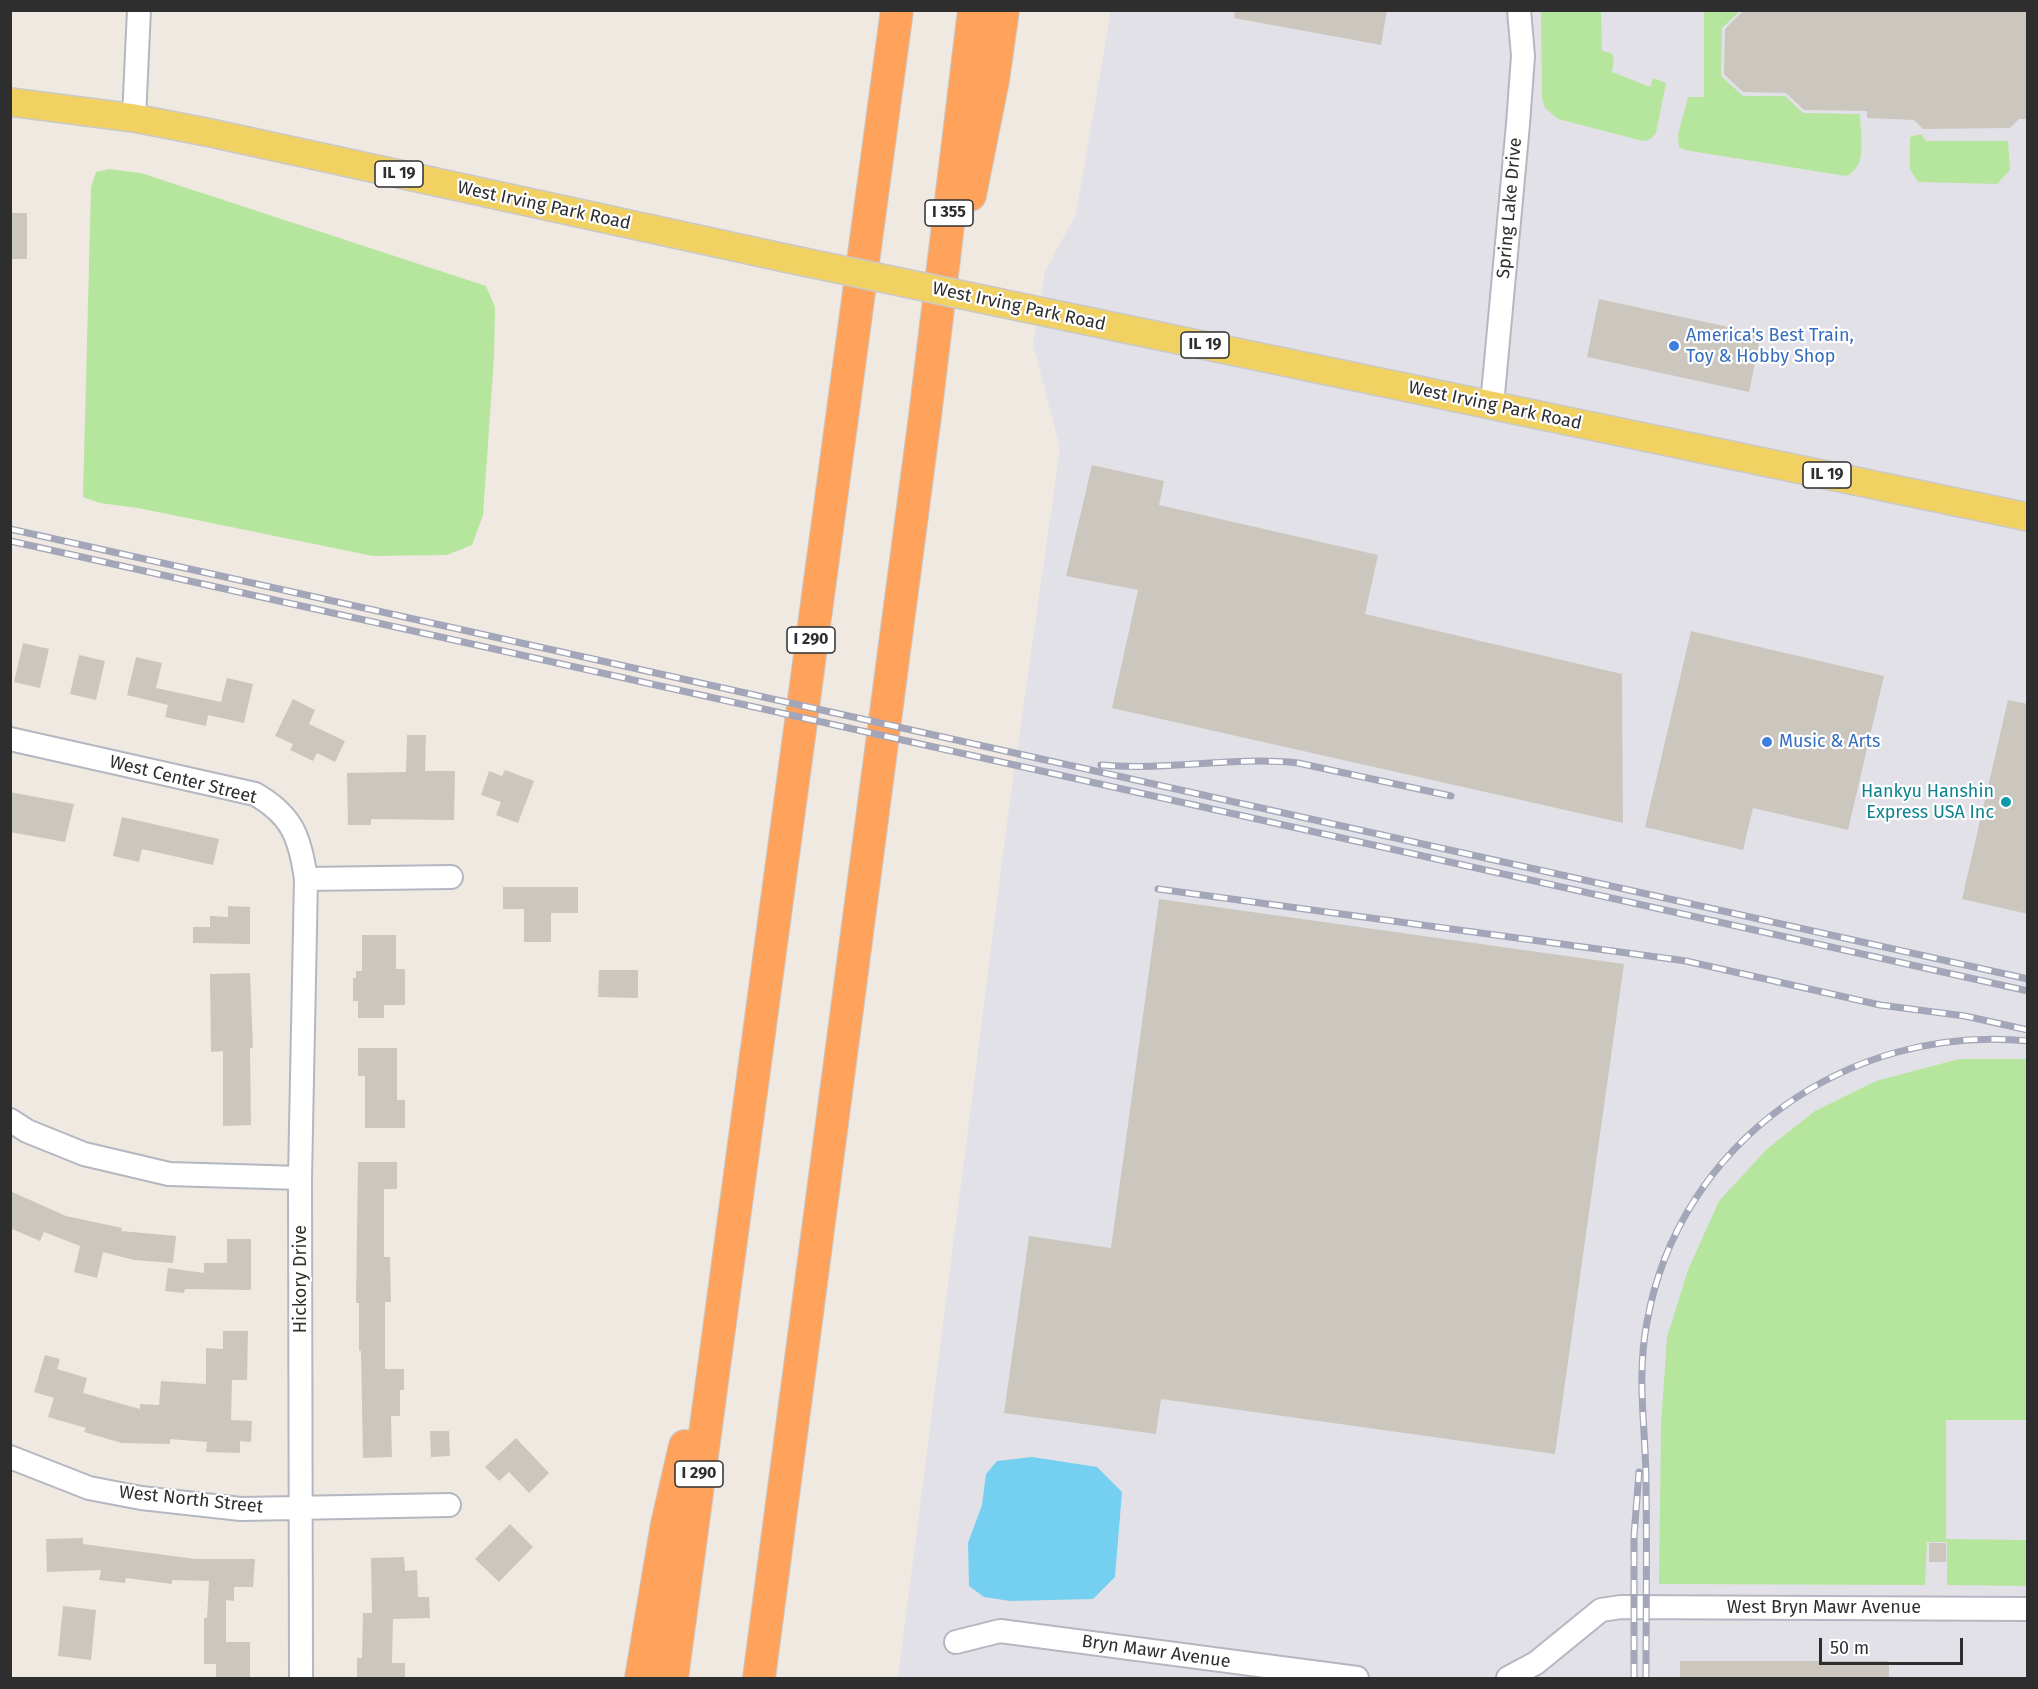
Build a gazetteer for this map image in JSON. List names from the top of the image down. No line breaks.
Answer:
{"streets":{"highway":["I 355","I 290"],"main road":["IL 19","West Irving Park Road"],"street":["Spring Lake Drive","West Center Street","Hickory Drive","West North Street","West Bryn Mawr Avenue","Bryn Mawr Avenue"]},"crossings":[["West Irving Park Road","Spring Lake Drive"],["West Center Street","Hickory Drive"],["Hickory Drive","West North Street"]],"places":["America's Best Train, Toy & Hobby Shop","Music & Arts","Hankyu Hanshin Express USA Inc"],"scale_bar":"50 m"}
